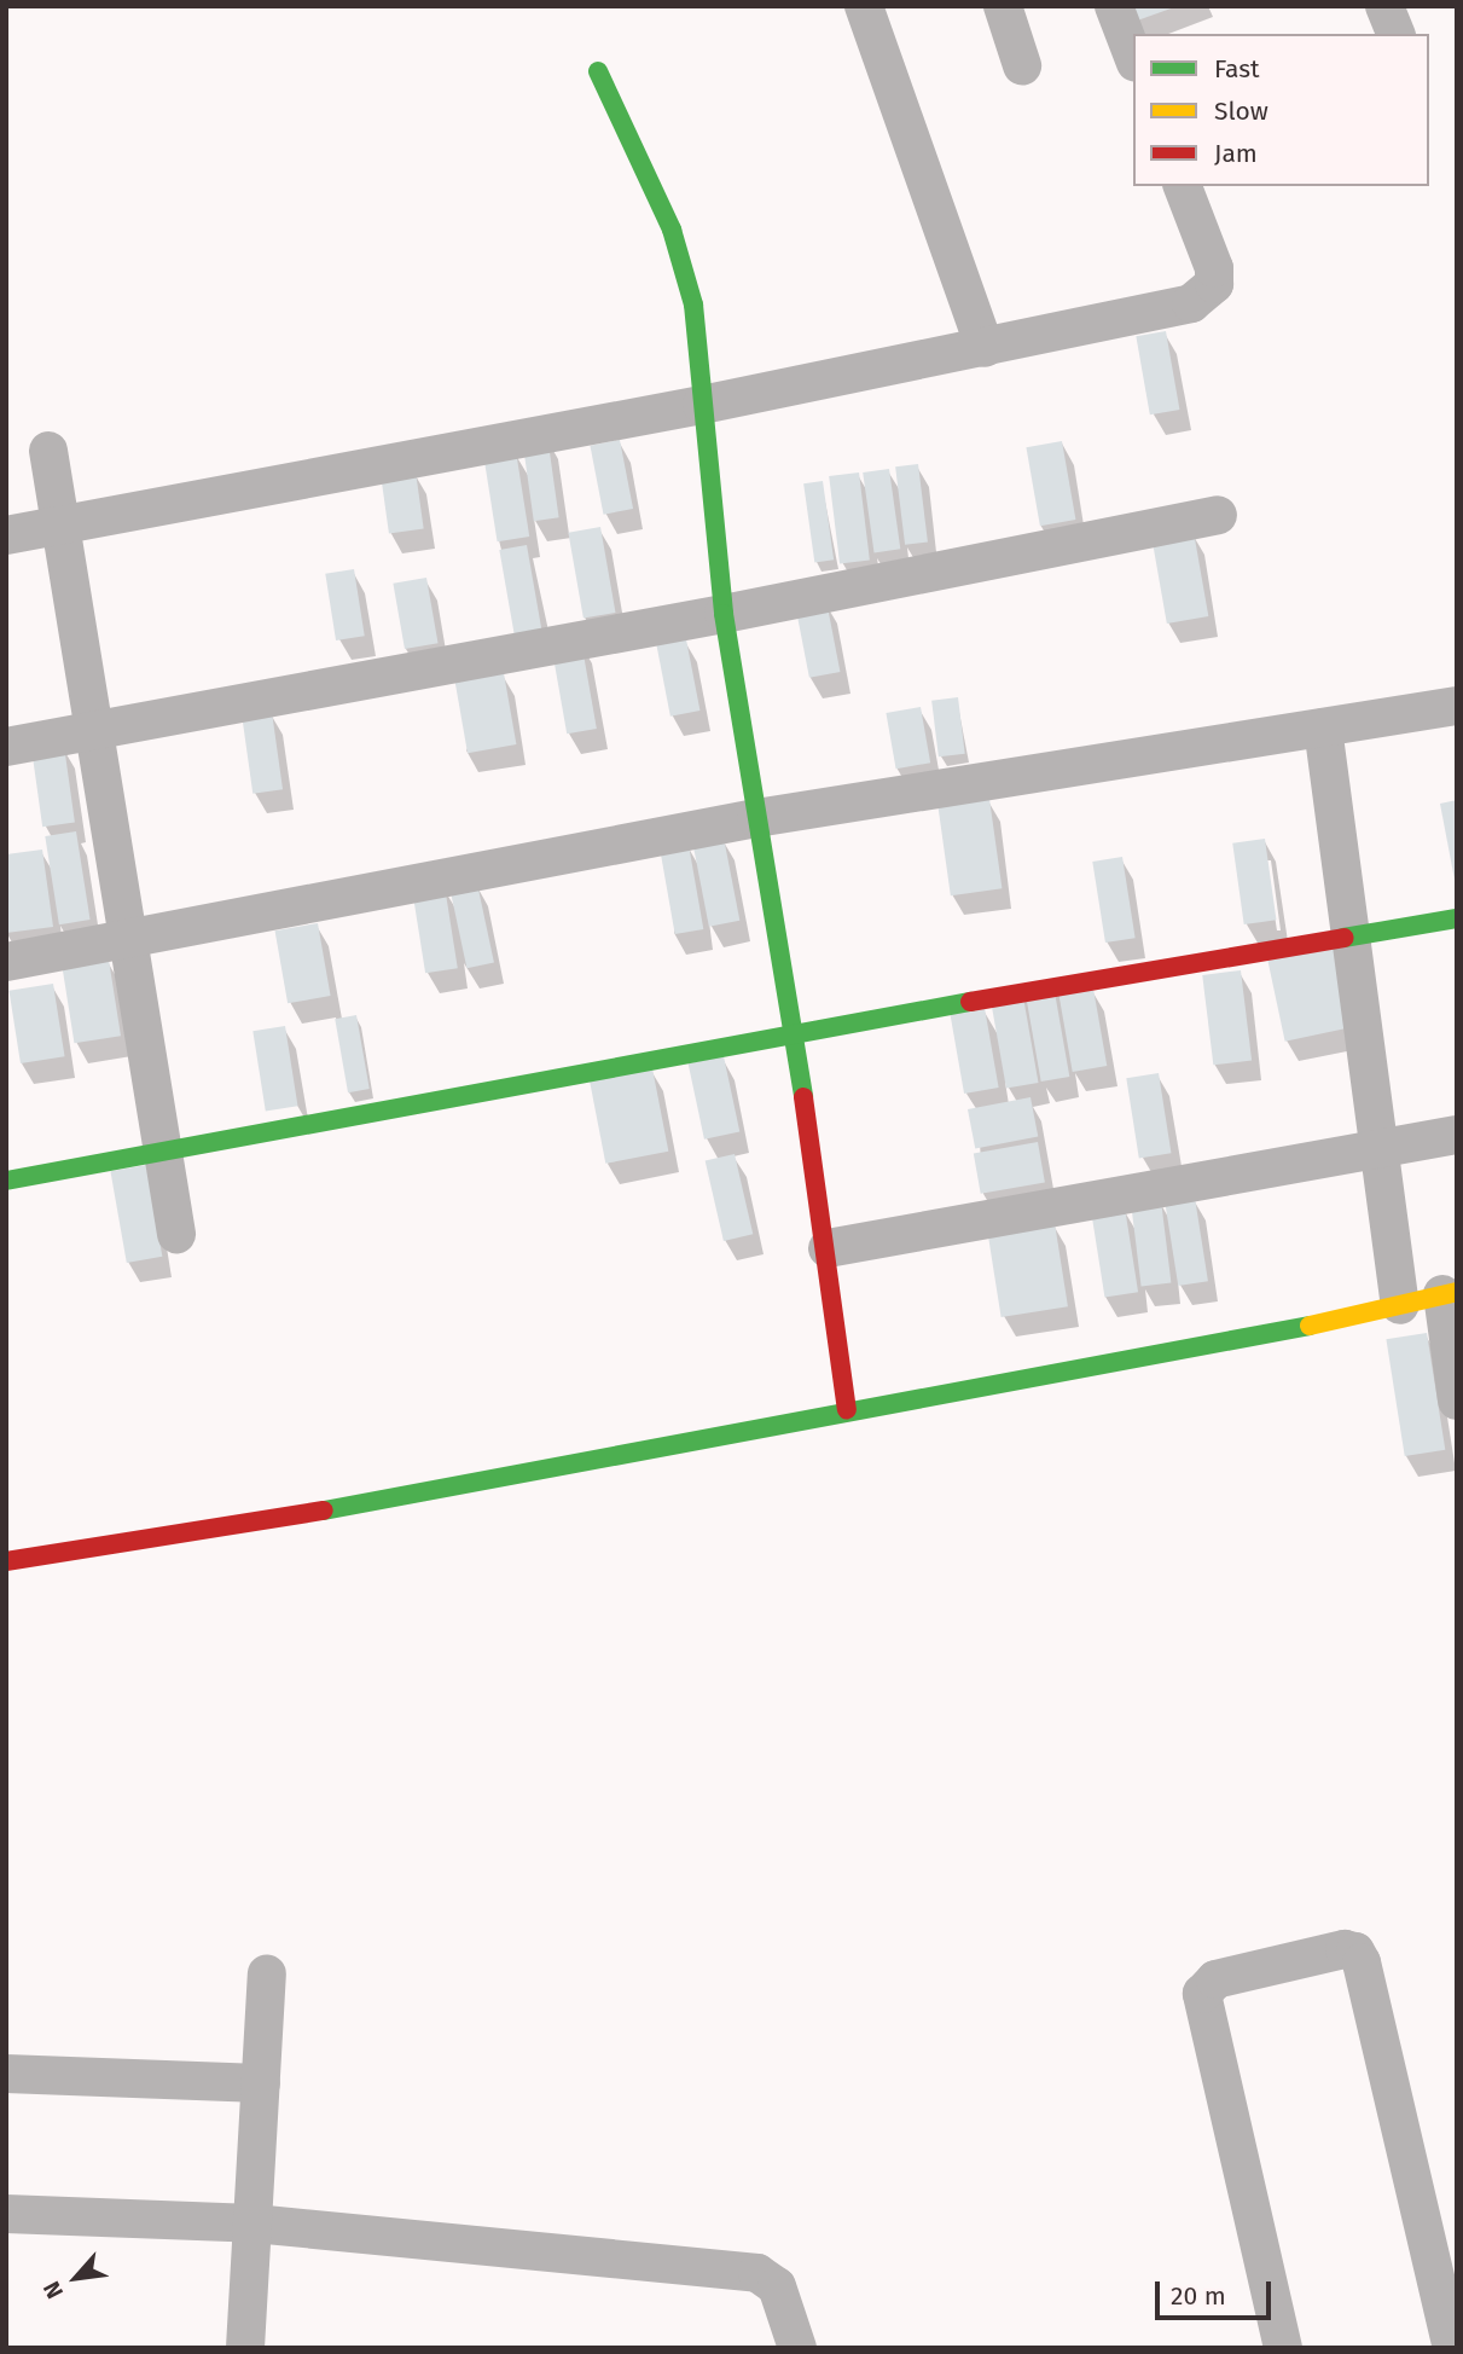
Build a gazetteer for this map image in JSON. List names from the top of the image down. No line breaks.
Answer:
{"legend":["Fast","Slow","Jam"],"scale_bar":"20 m","north":"bottom left"}
